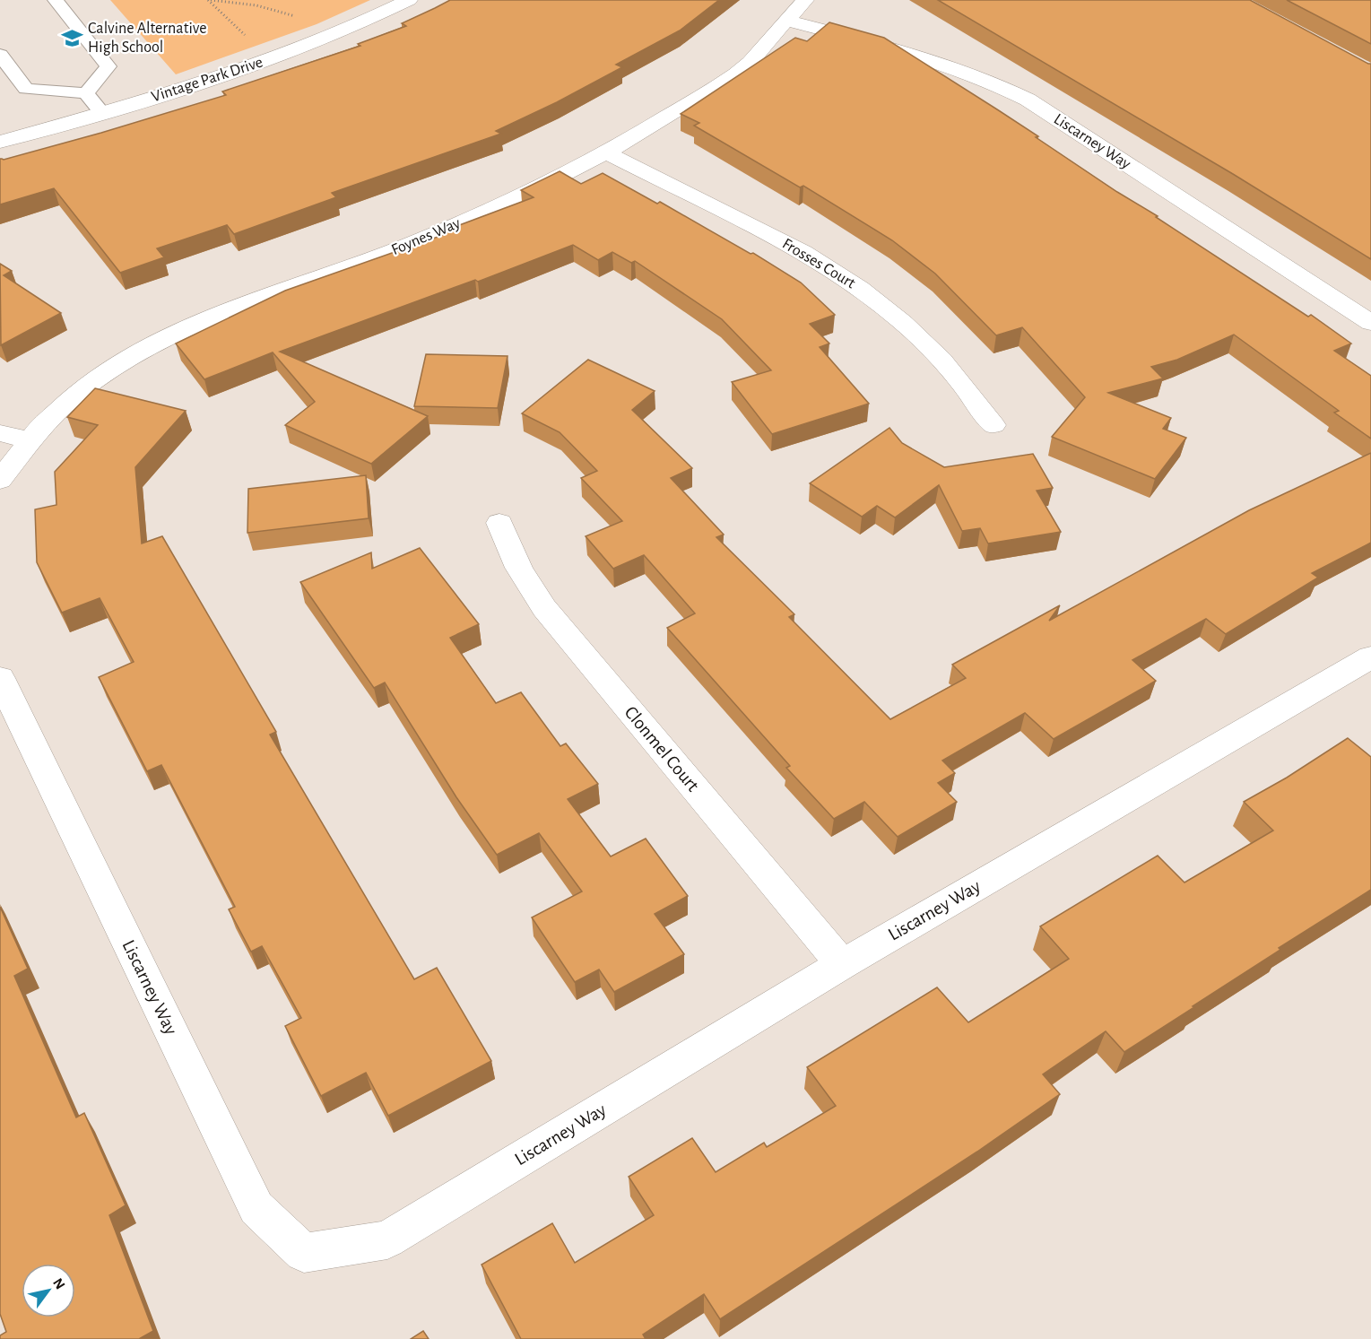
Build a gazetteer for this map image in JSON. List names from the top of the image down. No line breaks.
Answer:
{"streets":{"street":["Vintage Park Drive","Liscarney Way","Foynes Way","Frosses Court","Clonmel Court"]},"crossings":[["Liscarney Way","Foynes Way"],["Liscarney Way","Clonmel Court"],["Foynes Way","Frosses Court"]],"places":{"school or university":["Calvine Alternative High School"]},"north":"top right"}
